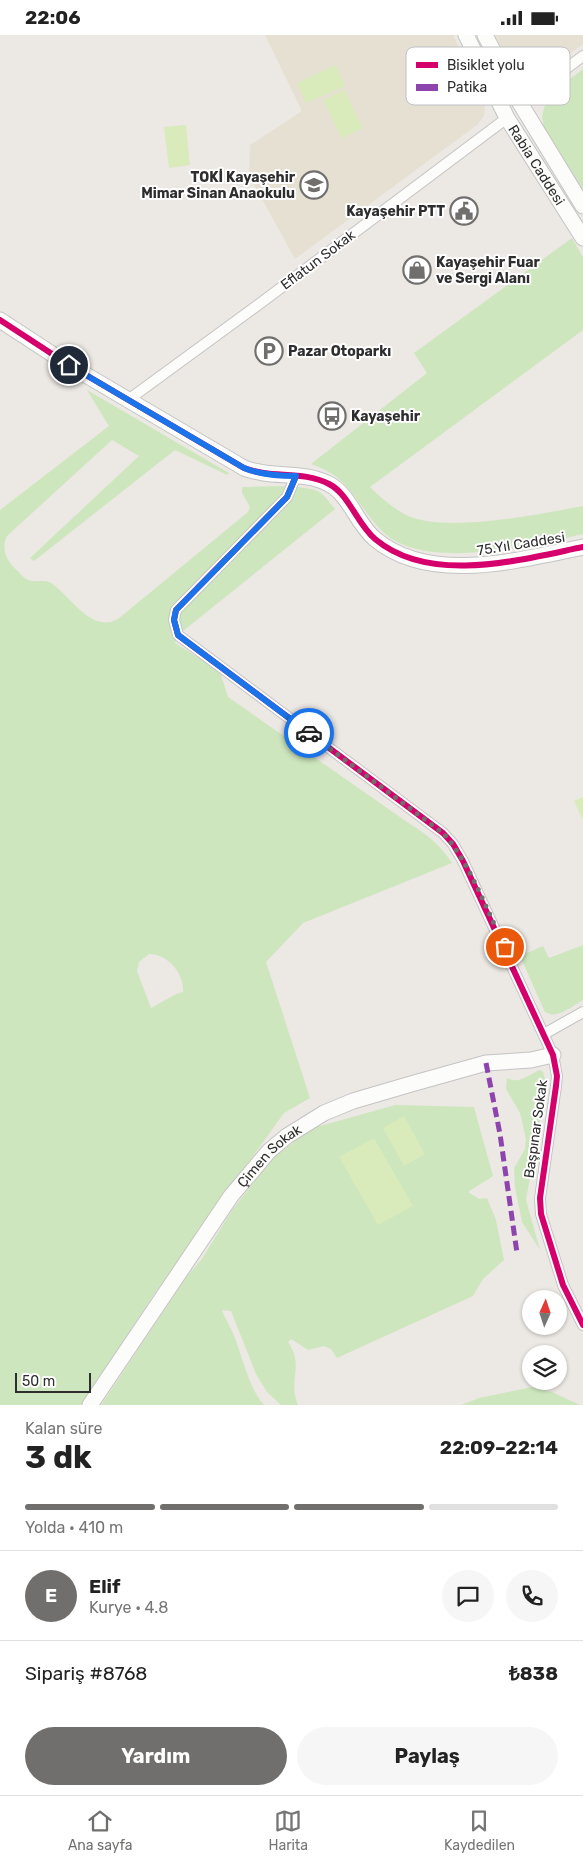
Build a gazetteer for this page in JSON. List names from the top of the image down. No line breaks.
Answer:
{"streets":{"street":["Rabia Caddesi","Eflatun Sokak","75.Yıl Caddesi","Başpınar Sokak","Çimen Sokak"]},"crossings":[["Rabia Caddesi","Eflatun Sokak"],["Eflatun Sokak","75.Yıl Caddesi"],["75.Yıl Caddesi","Başpınar Sokak"],["Başpınar Sokak","Çimen Sokak"]],"places":{"school or university":["TOKİ Kayaşehir Mimar Sinan Anaokulu"],"public building":["Kayaşehir PTT"],"shop":["Kayaşehir Fuar ve Sergi Alanı"],"parking":["Pazar Otoparkı"],"bus stop":["Kayaşehir"]},"legend":["Bisiklet yolu","Patika"],"scale_bar":"50 m","north":"top","page":{"status":"22:06","scale":"50 m","heading":["3 dk","Kalan süre","22:09–22:14"],"panel":["Elif","Kurye · 4.8","Sipariş #8768","₺838"],"bar":"Yolda · 410 m","round":"E","buttons":["Yardım","Paylaş"],"tabs":["Ana sayfa","Harita","Kaydedilen"]}}
